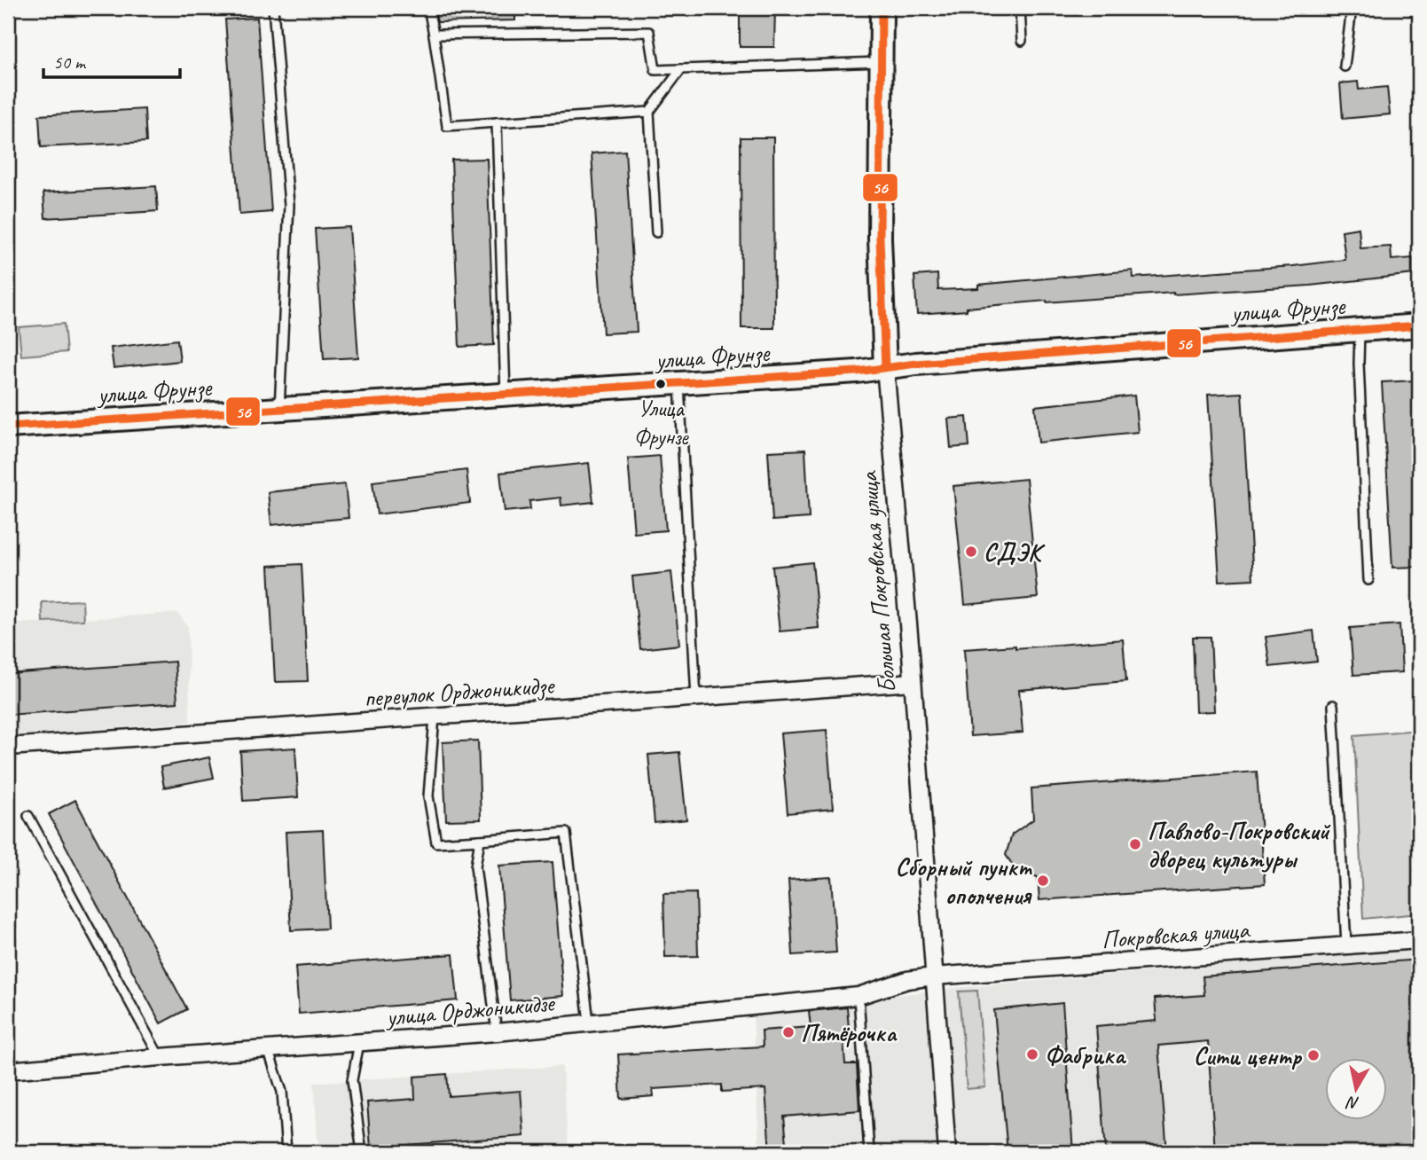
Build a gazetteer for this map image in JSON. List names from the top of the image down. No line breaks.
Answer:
{"streets":{"main road":["улица Фрунзе","Большая Покровская улица"],"street":["переулок Орджоникидзе","Покровская улица","улица Орджоникидзе"]},"crossings":[["улица Фрунзе","Большая Покровская улица"],["Большая Покровская улица","переулок Орджоникидзе"],["Большая Покровская улица","Покровская улица"],["Большая Покровская улица","улица Орджоникидзе"],["Покровская улица","улица Орджоникидзе"]],"places":["Улица Фрунзе","СДЭК","Павлово-Покровский дворец культуры","Сборный пункт ополчения","Пятёрочка","Фабрика","Сити центр"],"lines":["transit line 56"],"scale_bar":"50 m","north":"bottom"}
